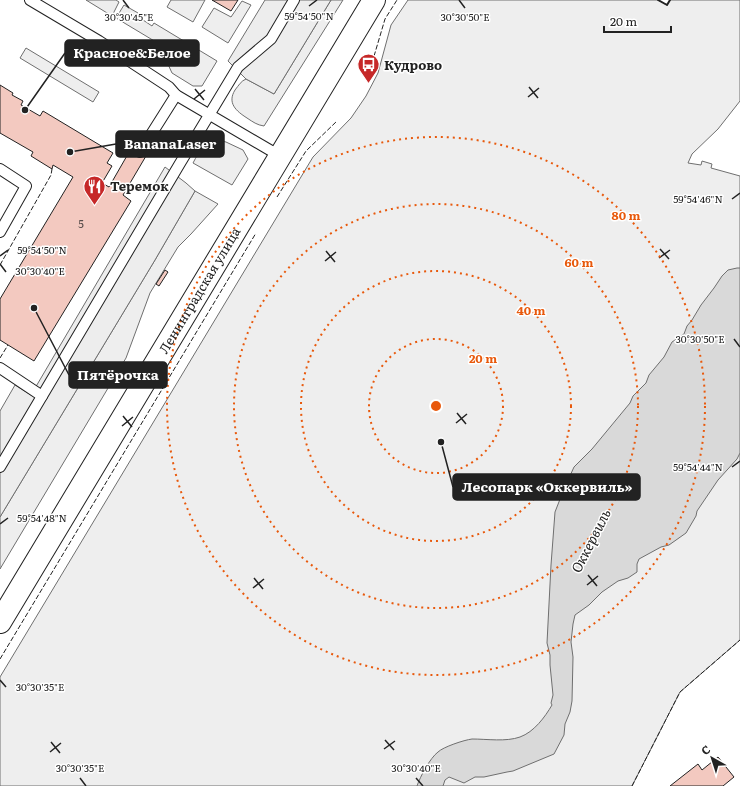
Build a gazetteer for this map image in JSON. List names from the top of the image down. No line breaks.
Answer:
{"streets":{"street":["Ленинградская улица"]},"water":["Оккервиль"],"places":{"bus stop":["Кудрово"],"other":["Красное&Белое","BananaLaser","Пятёрочка","Лесопарк «Оккервиль»"],"restaurant":["Теремок"]},"house_numbers":["5"],"scale_bar":"20 m","north":"top left","coordinates":["59°54'50\"N","30°30'45\"E","30°30'50\"E","59°54'46\"N","30°30'40\"E","59°54'44\"N","59°54'48\"N","30°30'35\"E"],"rings":["80 m","60 m","40 m","20 m"]}
